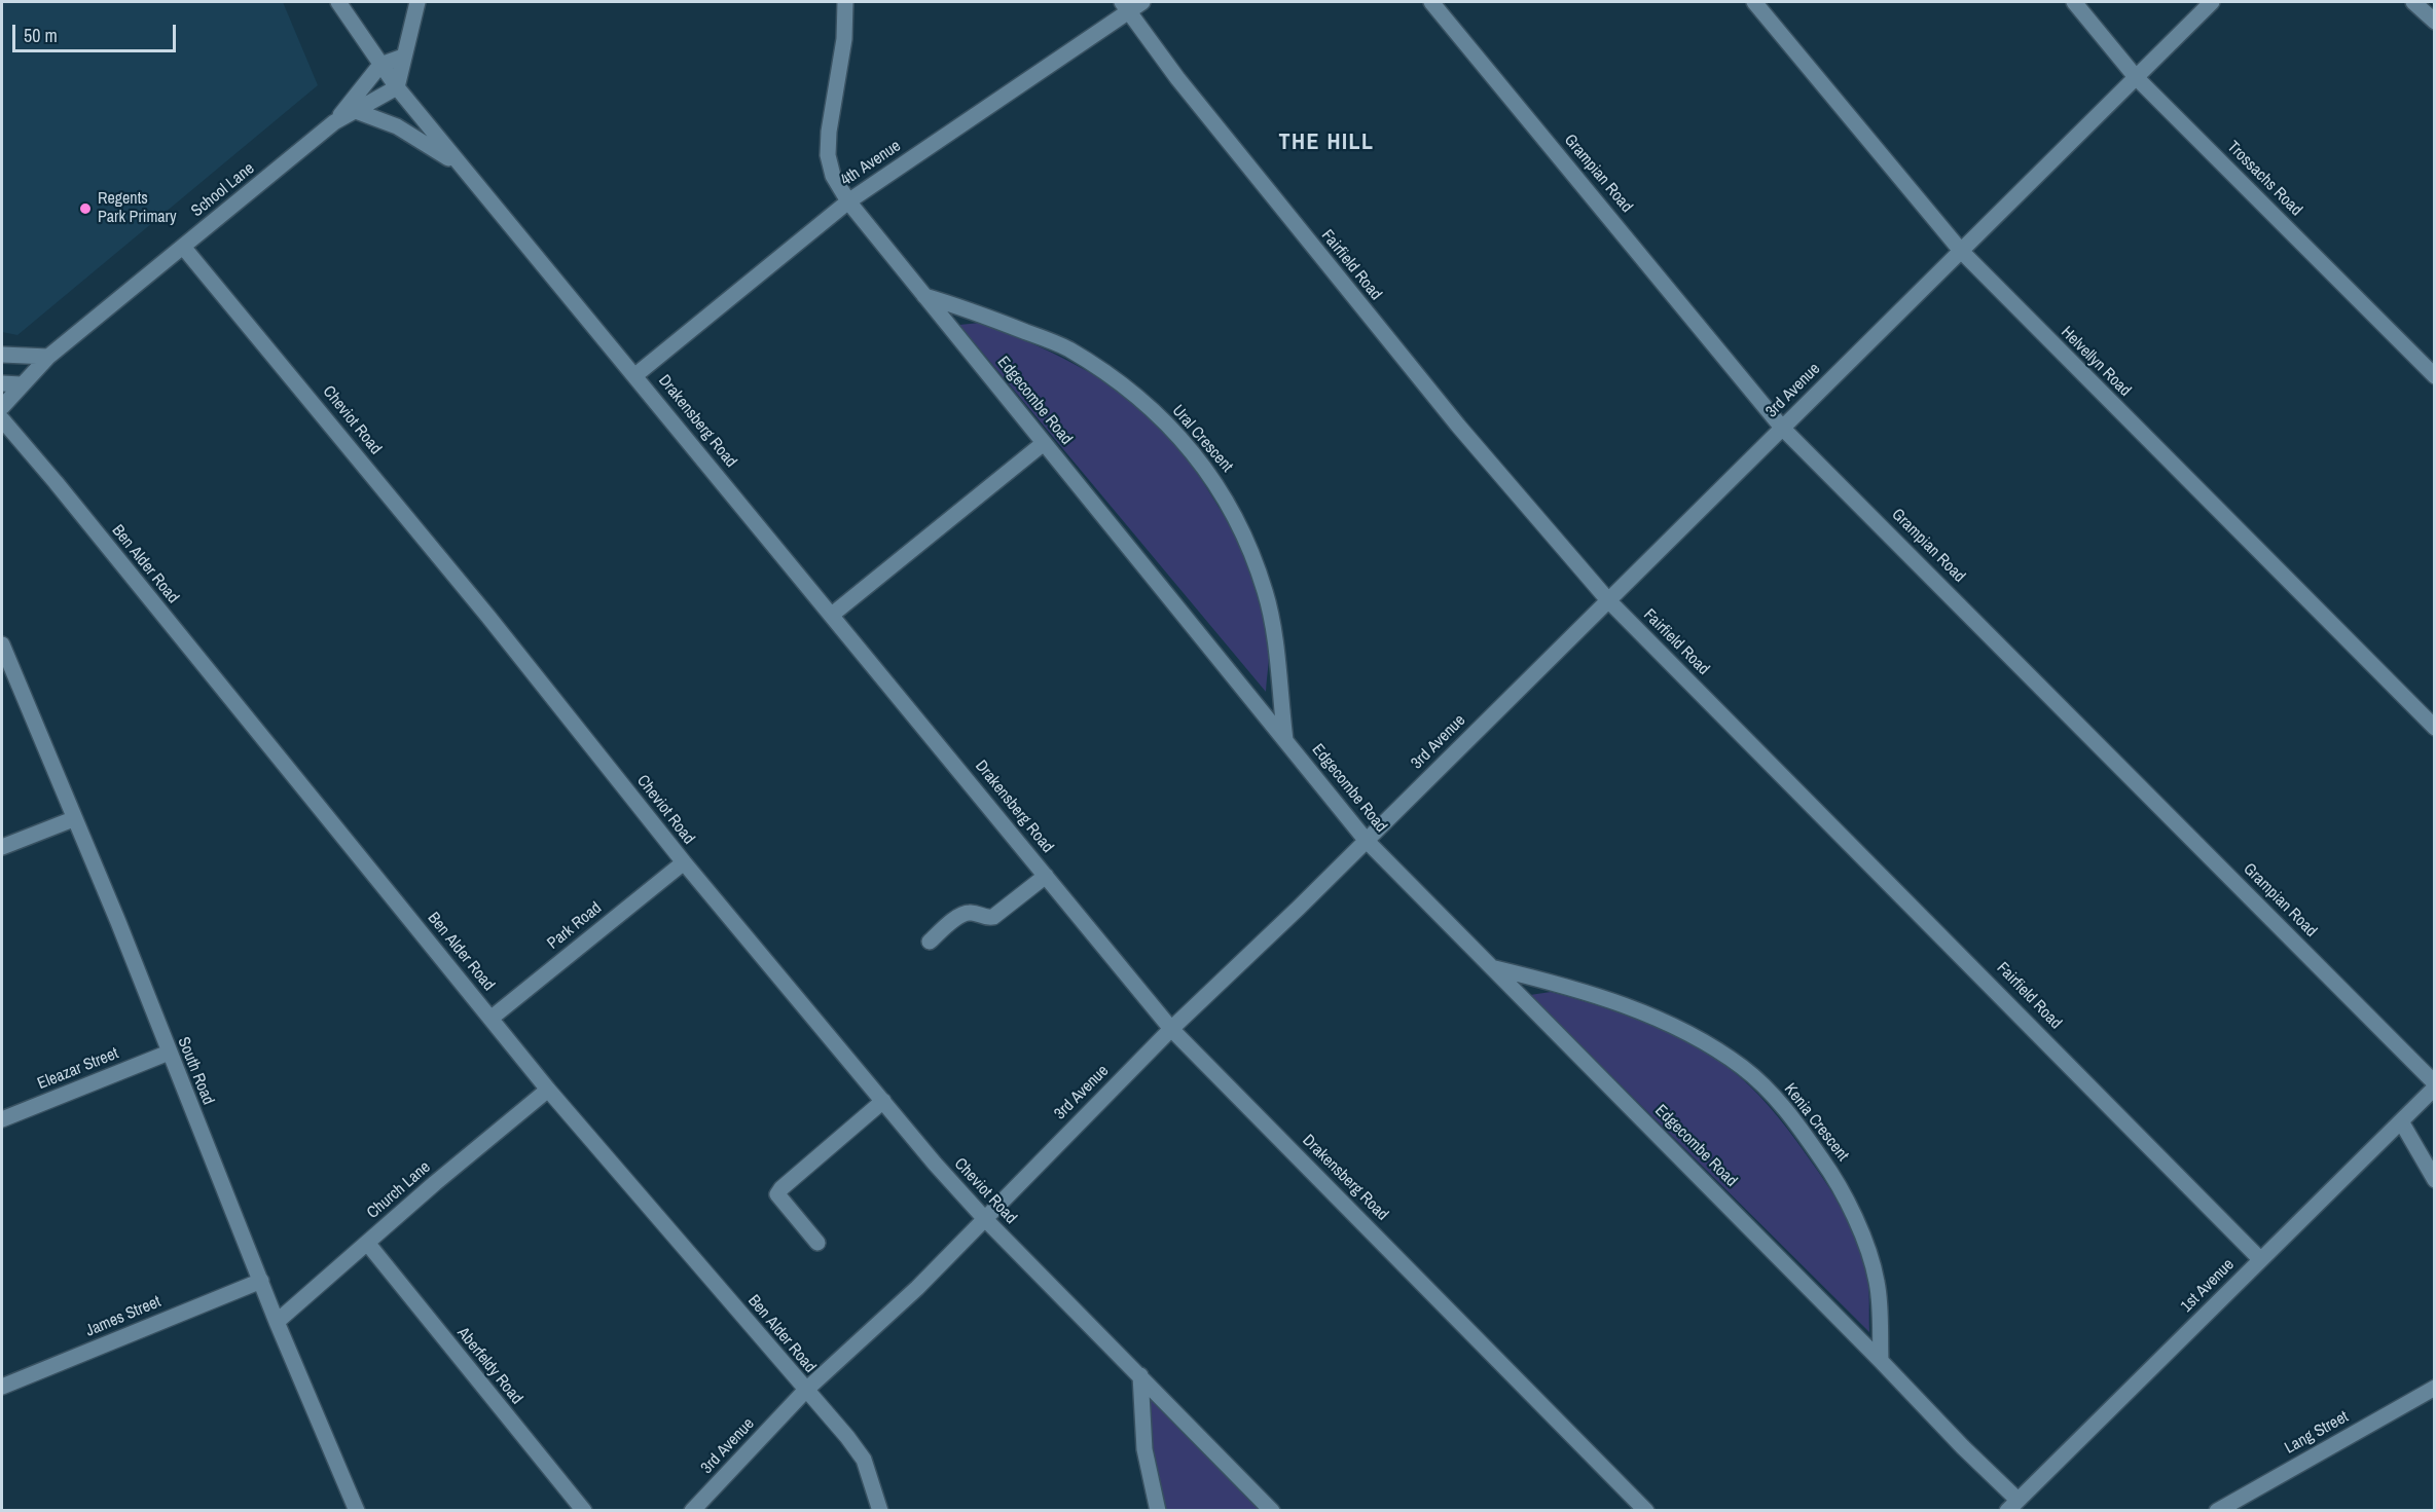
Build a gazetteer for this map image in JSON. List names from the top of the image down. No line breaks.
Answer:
{"streets":{"street":["4th Avenue","Grampian Road","Trossachs Road","School Lane","Fairfield Road","Helvellyn Road","3rd Avenue","Edgecombe Road","Cheviot Road","Drakensberg Road","Ural Crescent","Ben Alder Road","Park Road","Eleazar Street","South Road","Kenia Crescent","Church Lane","1st Avenue","James Street","Aberfeldy Road","Lang Street"]},"crossings":[["4th Avenue","Fairfield Road"],["4th Avenue","Edgecombe Road"],["4th Avenue","Drakensberg Road"],["Grampian Road","3rd Avenue"],["Grampian Road","1st Avenue"],["Trossachs Road","3rd Avenue"],["School Lane","Cheviot Road"],["School Lane","Drakensberg Road"],["Fairfield Road","3rd Avenue"],["Fairfield Road","1st Avenue"],["Helvellyn Road","3rd Avenue"],["3rd Avenue","Edgecombe Road"],["3rd Avenue","Cheviot Road"],["3rd Avenue","Drakensberg Road"],["3rd Avenue","Ben Alder Road"],["Edgecombe Road","Ural Crescent"],["Edgecombe Road","Kenia Crescent"],["Edgecombe Road","1st Avenue"],["Cheviot Road","Park Road"],["Ben Alder Road","Park Road"],["Ben Alder Road","Church Lane"],["Eleazar Street","South Road"],["South Road","Church Lane"],["South Road","James Street"],["Church Lane","Aberfeldy Road"]],"districts":["THE HILL"],"places":["Regents Park Primary"],"scale_bar":"50 m"}
